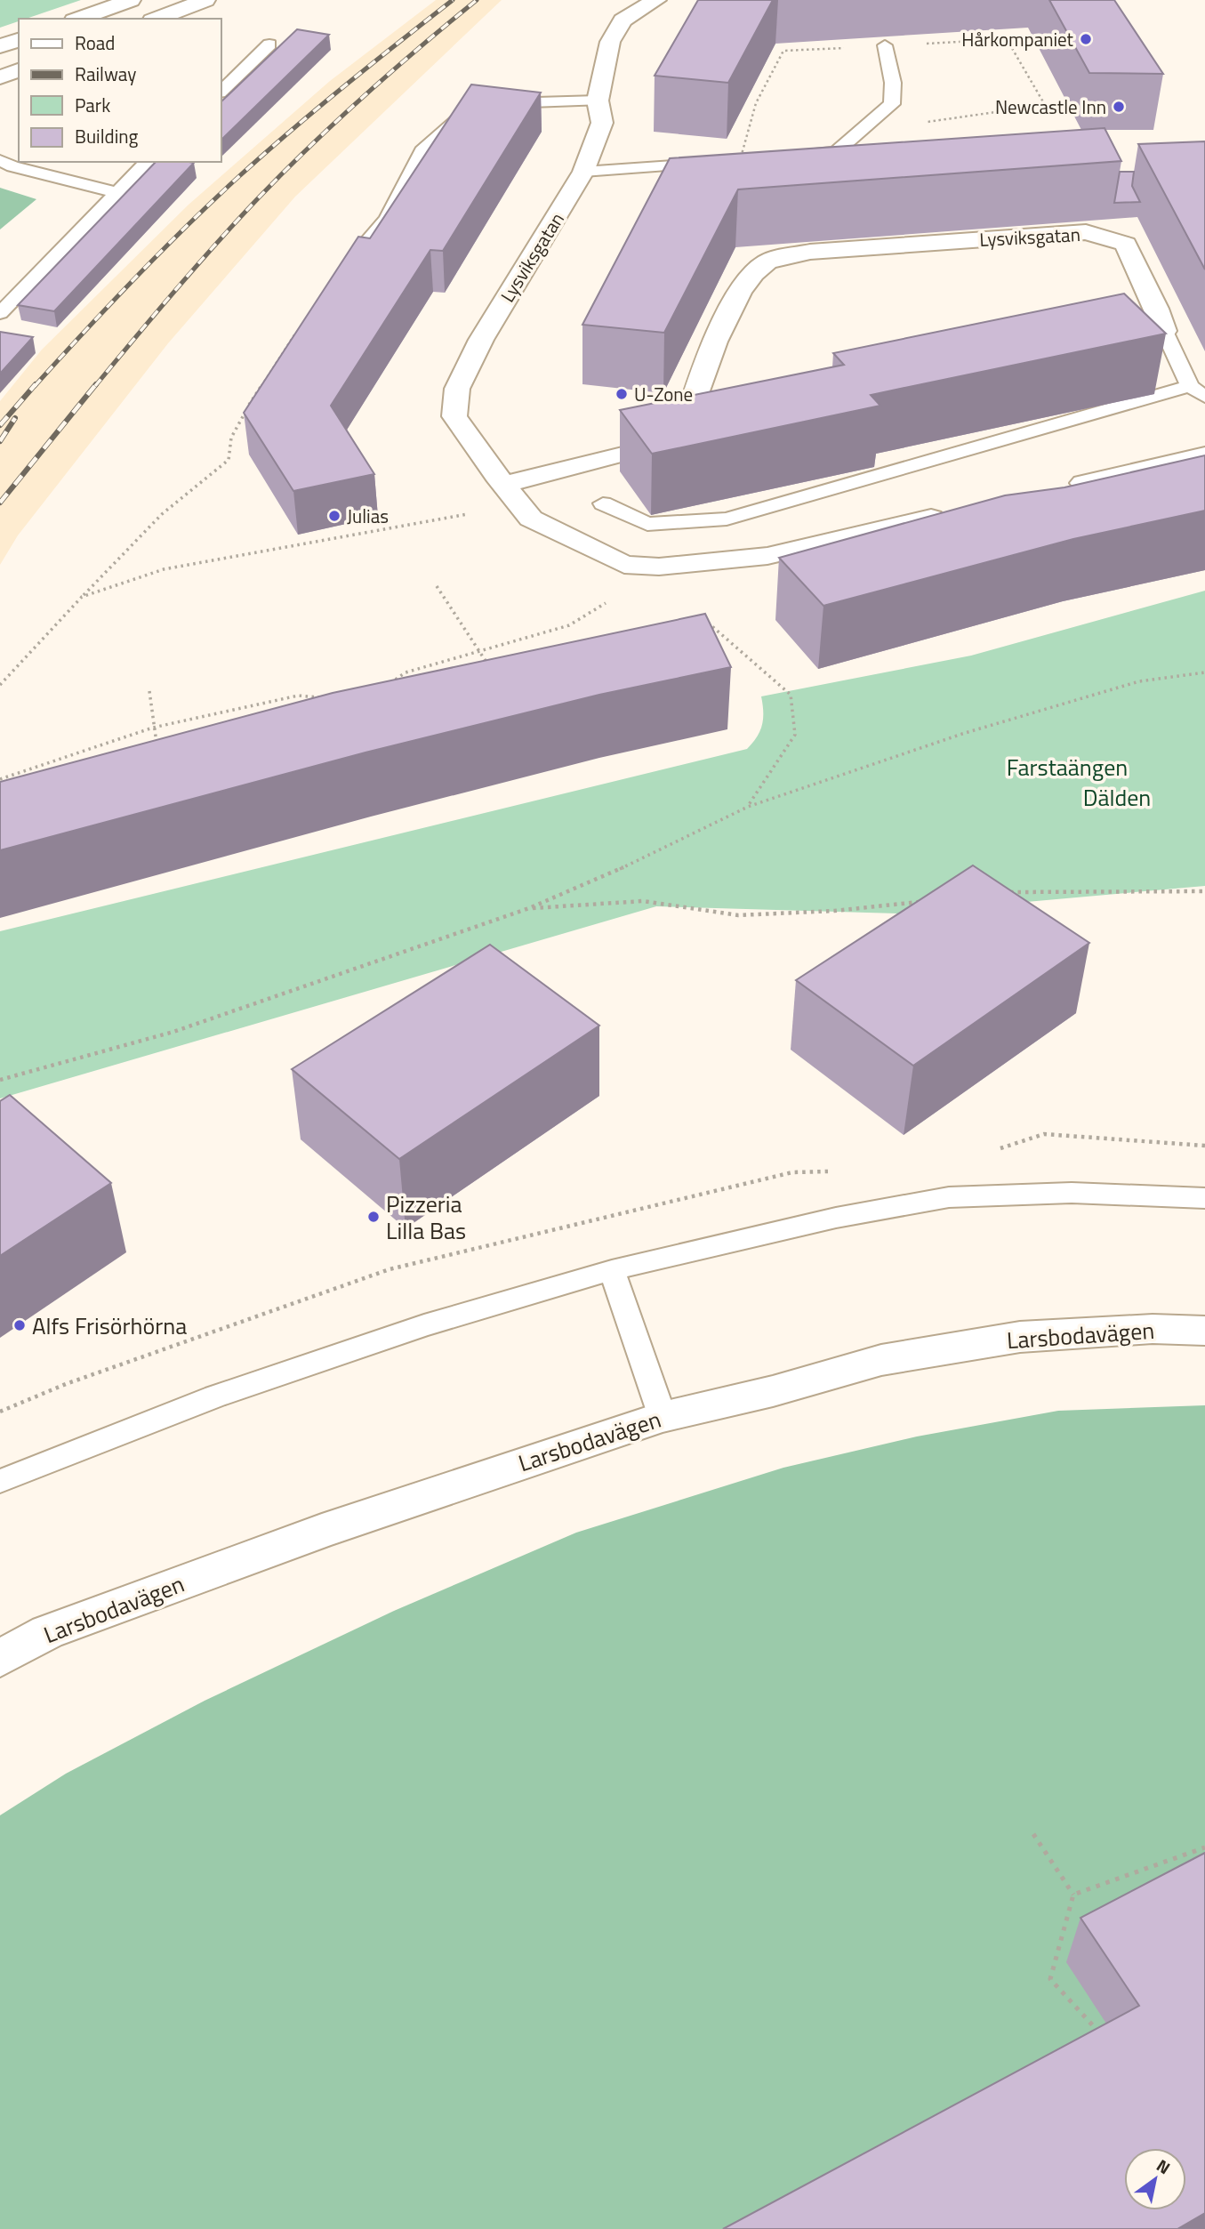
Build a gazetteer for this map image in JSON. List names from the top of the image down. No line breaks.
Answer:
{"streets":{"street":["Lysviksgatan","Larsbodavägen"]},"parks":["Farstaängen","Dälden"],"places":["Hårkompaniet","Newcastle Inn","U-Zone","Julias","Pizzeria Lilla Bas","Alfs Frisörhörna"],"legend":["Road","Railway","Park","Building"],"north":"top right"}
